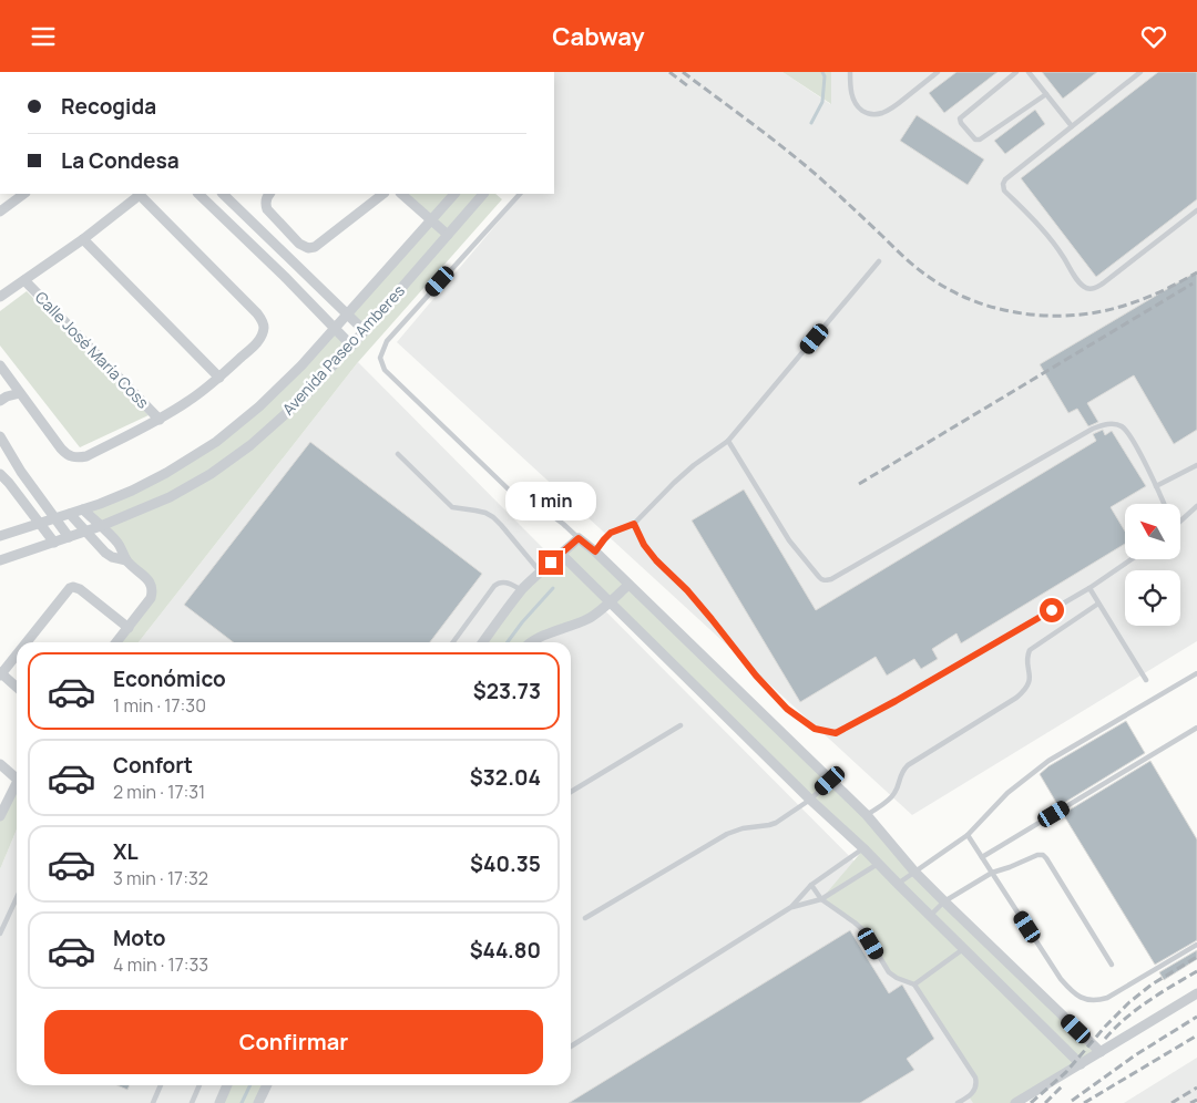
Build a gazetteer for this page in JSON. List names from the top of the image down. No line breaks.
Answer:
{"streets":{"street":["Calle José María Coss","Avenida Paseo Amberes"]},"north":"top left","page":{"header":"Cabway","banner":["Recogida","La Condesa"],"bubble":"1 min","list":[{"name":"Económico","note":"1 min · 17:30","value":"$23.73"},{"name":"Confort","note":"2 min · 17:31","value":"$32.04"},{"name":"XL","note":"3 min · 17:32","value":"$40.35"},{"name":"Moto","note":"4 min · 17:33","value":"$44.80"}],"buttons":"Confirmar"}}
